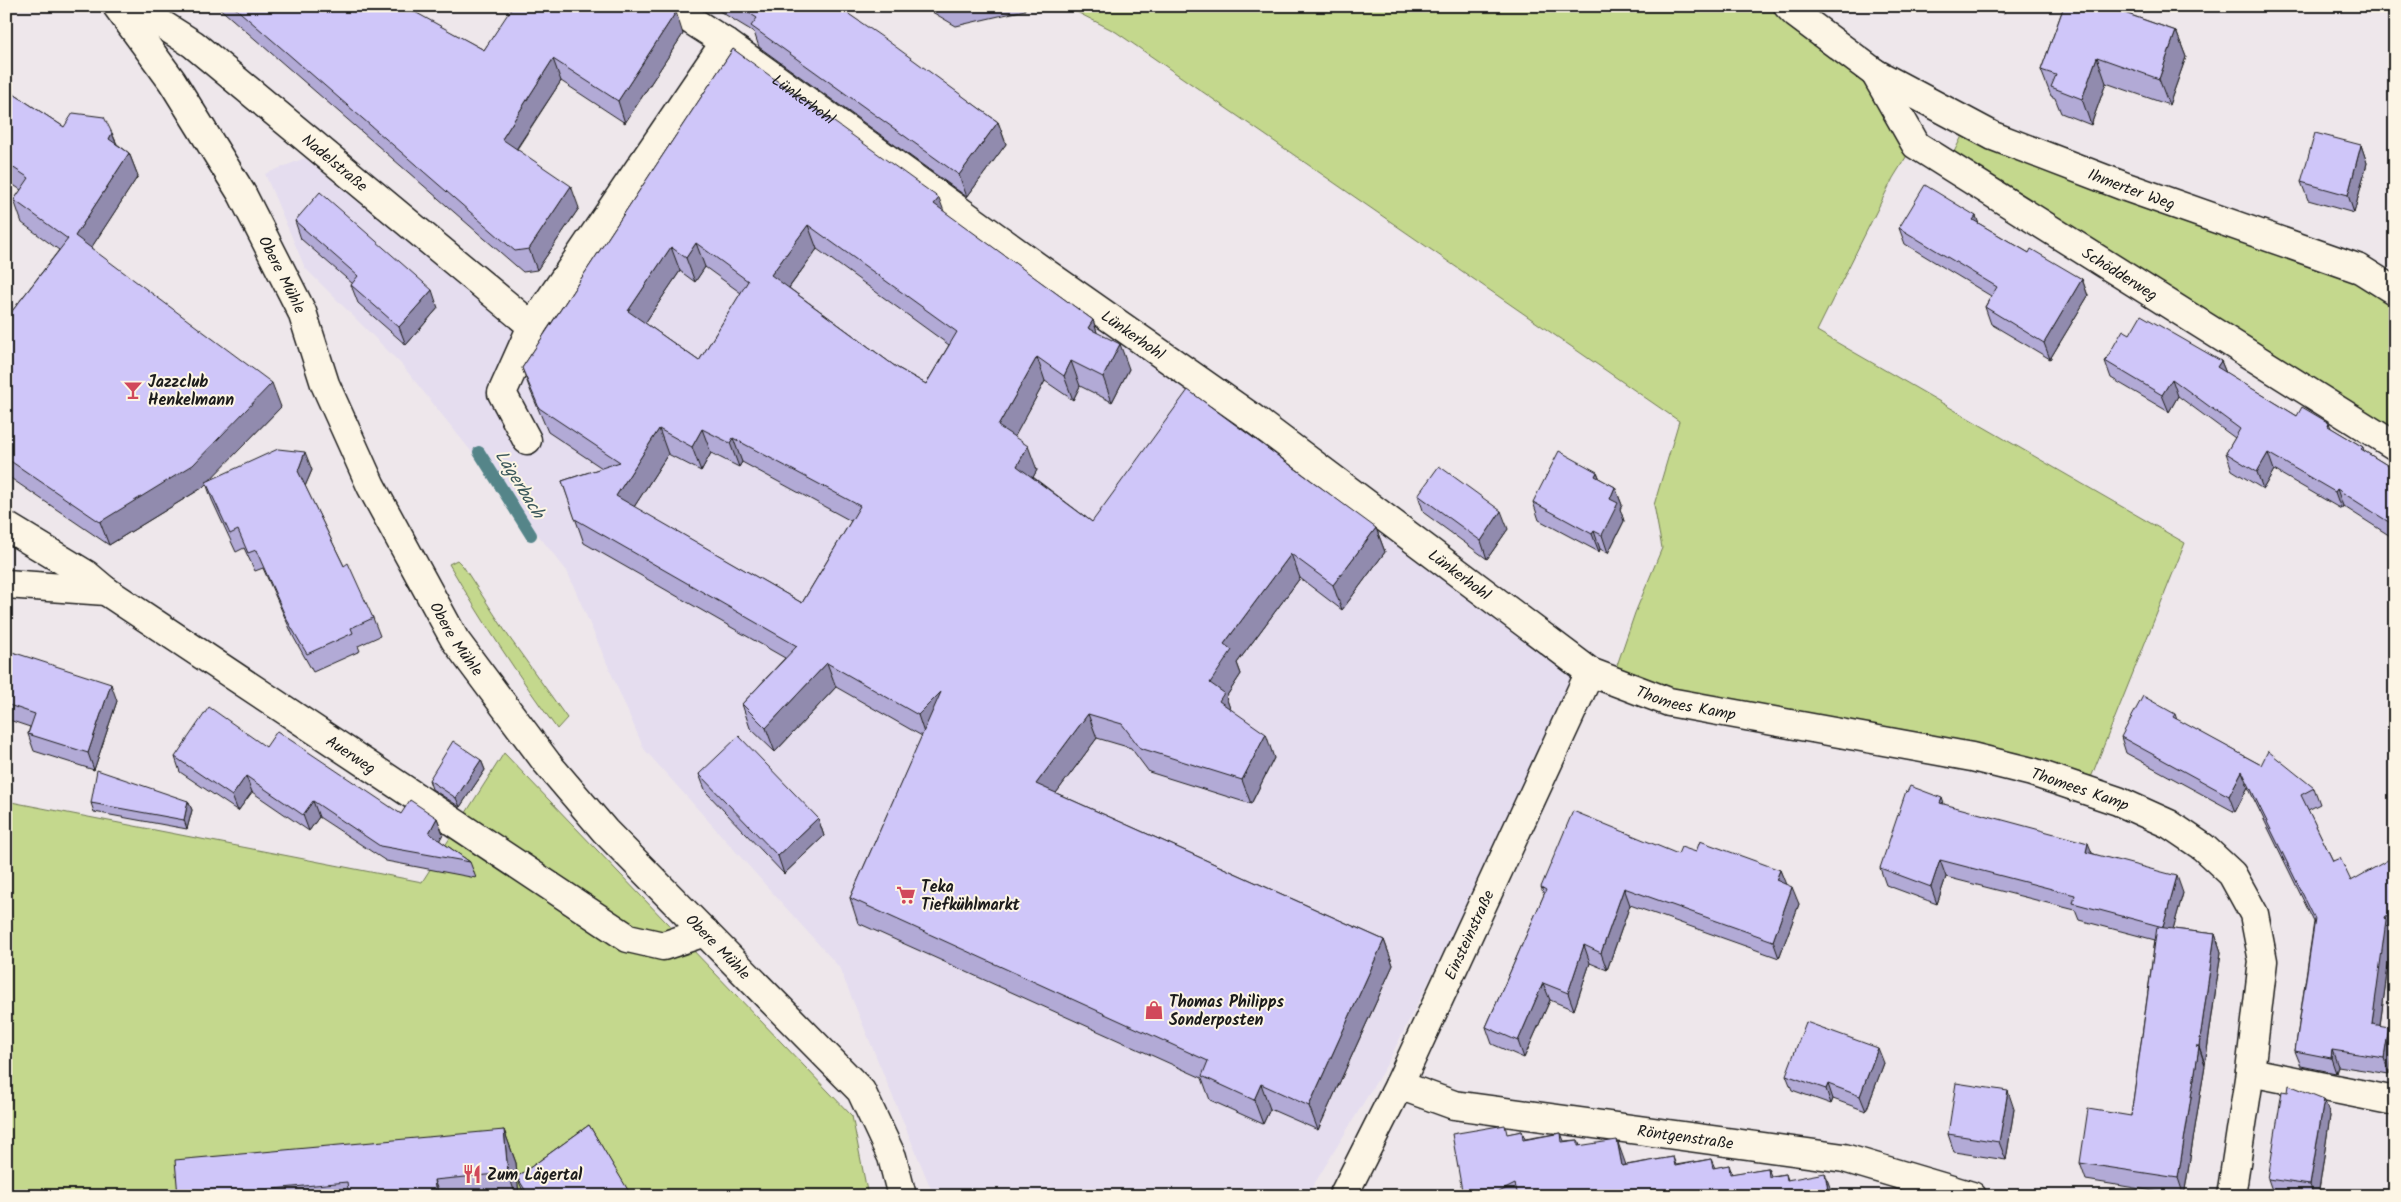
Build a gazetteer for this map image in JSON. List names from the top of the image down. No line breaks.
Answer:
{"streets":{"street":["Lünkerhohl","Nadelstraße","Ihmerter Weg","Schödderweg","Obere Mühle","Thomees Kamp","Auerweg","Einsteinstraße","Röntgenstraße"]},"crossings":[["Lünkerhohl","Thomees Kamp"],["Lünkerhohl","Einsteinstraße"],["Ihmerter Weg","Schödderweg"],["Obere Mühle","Auerweg"],["Thomees Kamp","Einsteinstraße"],["Einsteinstraße","Röntgenstraße"]],"water":["Lägerbach"],"places":{"bar":["Jazzclub Henkelmann"],"supermarket":["Teka Tiefkühlmarkt"],"shop":["Thomas Philipps Sonderposten"],"restaurant":["Zum Lägertal"]}}
